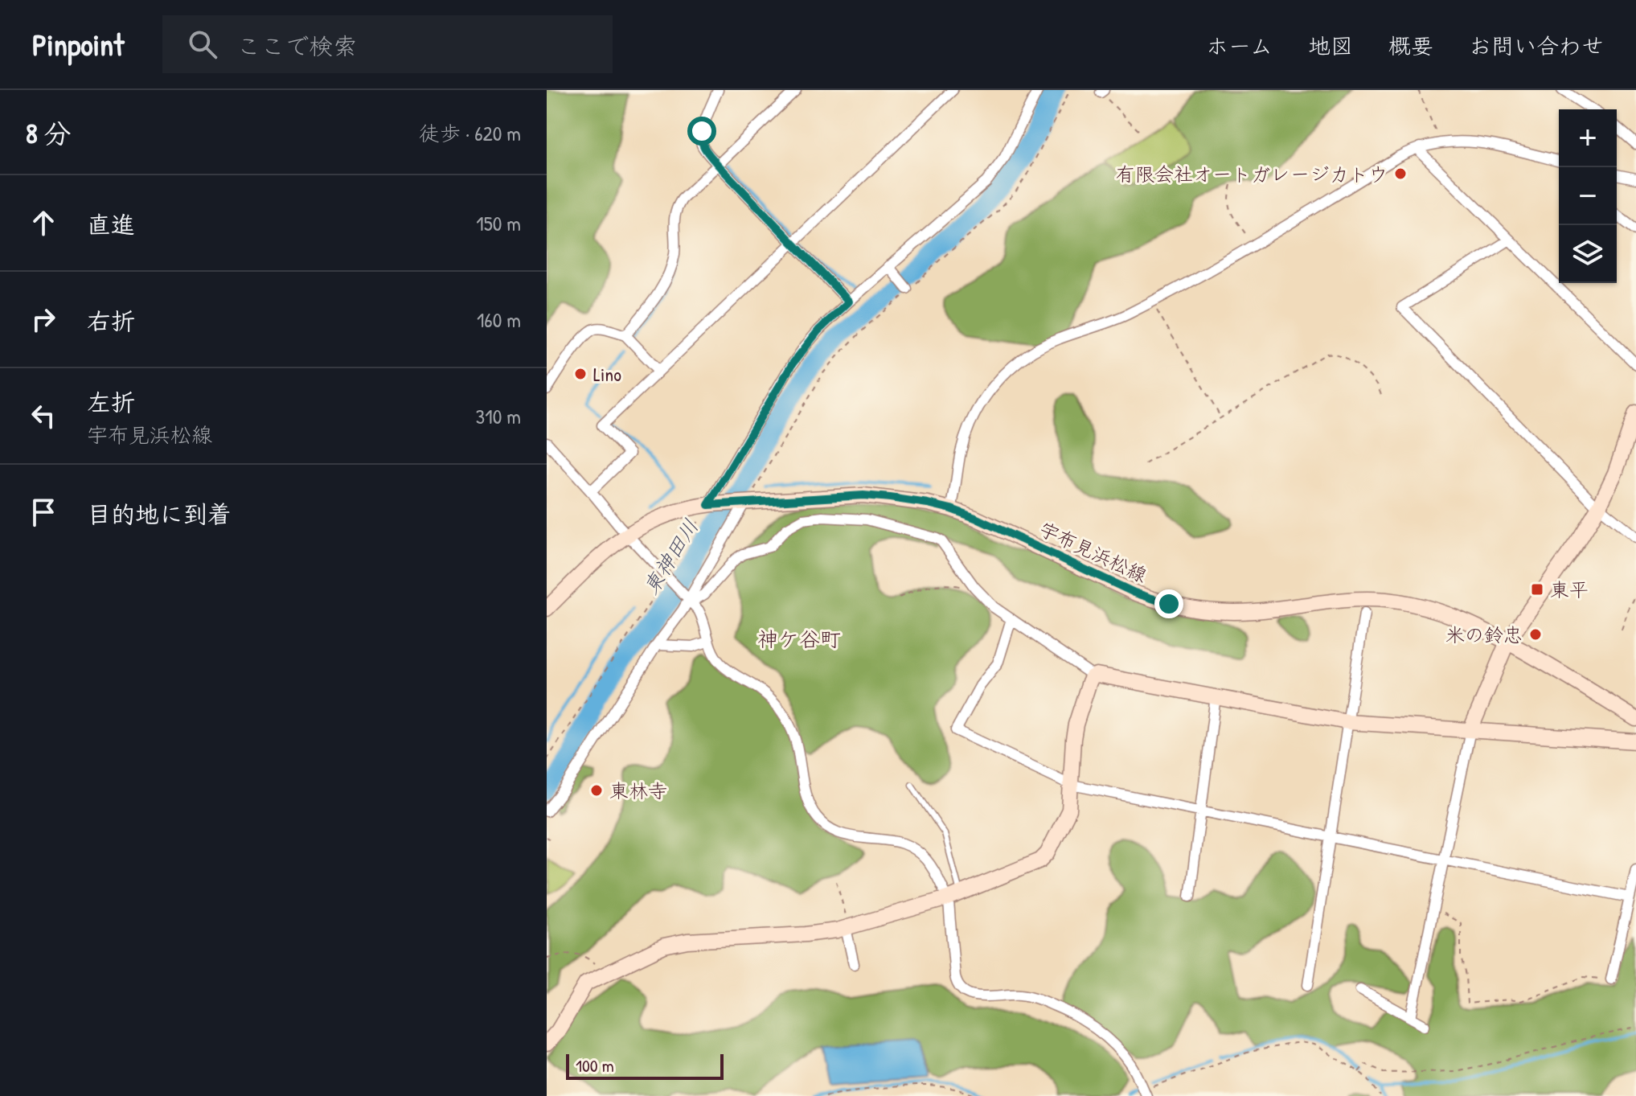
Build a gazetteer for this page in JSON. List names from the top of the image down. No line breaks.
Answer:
{"streets":{"street":["宇布見浜松線"]},"districts":["神ケ谷町"],"water":["東神田川"],"places":{"other":["有限会社オートガレージカトウ","Lino","米の鈴忠","東林寺"],"transit":["東平"]},"scale_bar":"100 m","page":{"header":"Pinpoint","search":"ここで検索","nav":["ホーム","地図","概要","お問い合わせ"],"heading":["8 分","徒歩 · 620 m"],"map_buttons":["+","−"],"list":[["直進","150 m"],["右折","160 m"],["左折","宇布見浜松線","310 m"],"目的地に到着"],"scale":"100 m"}}
